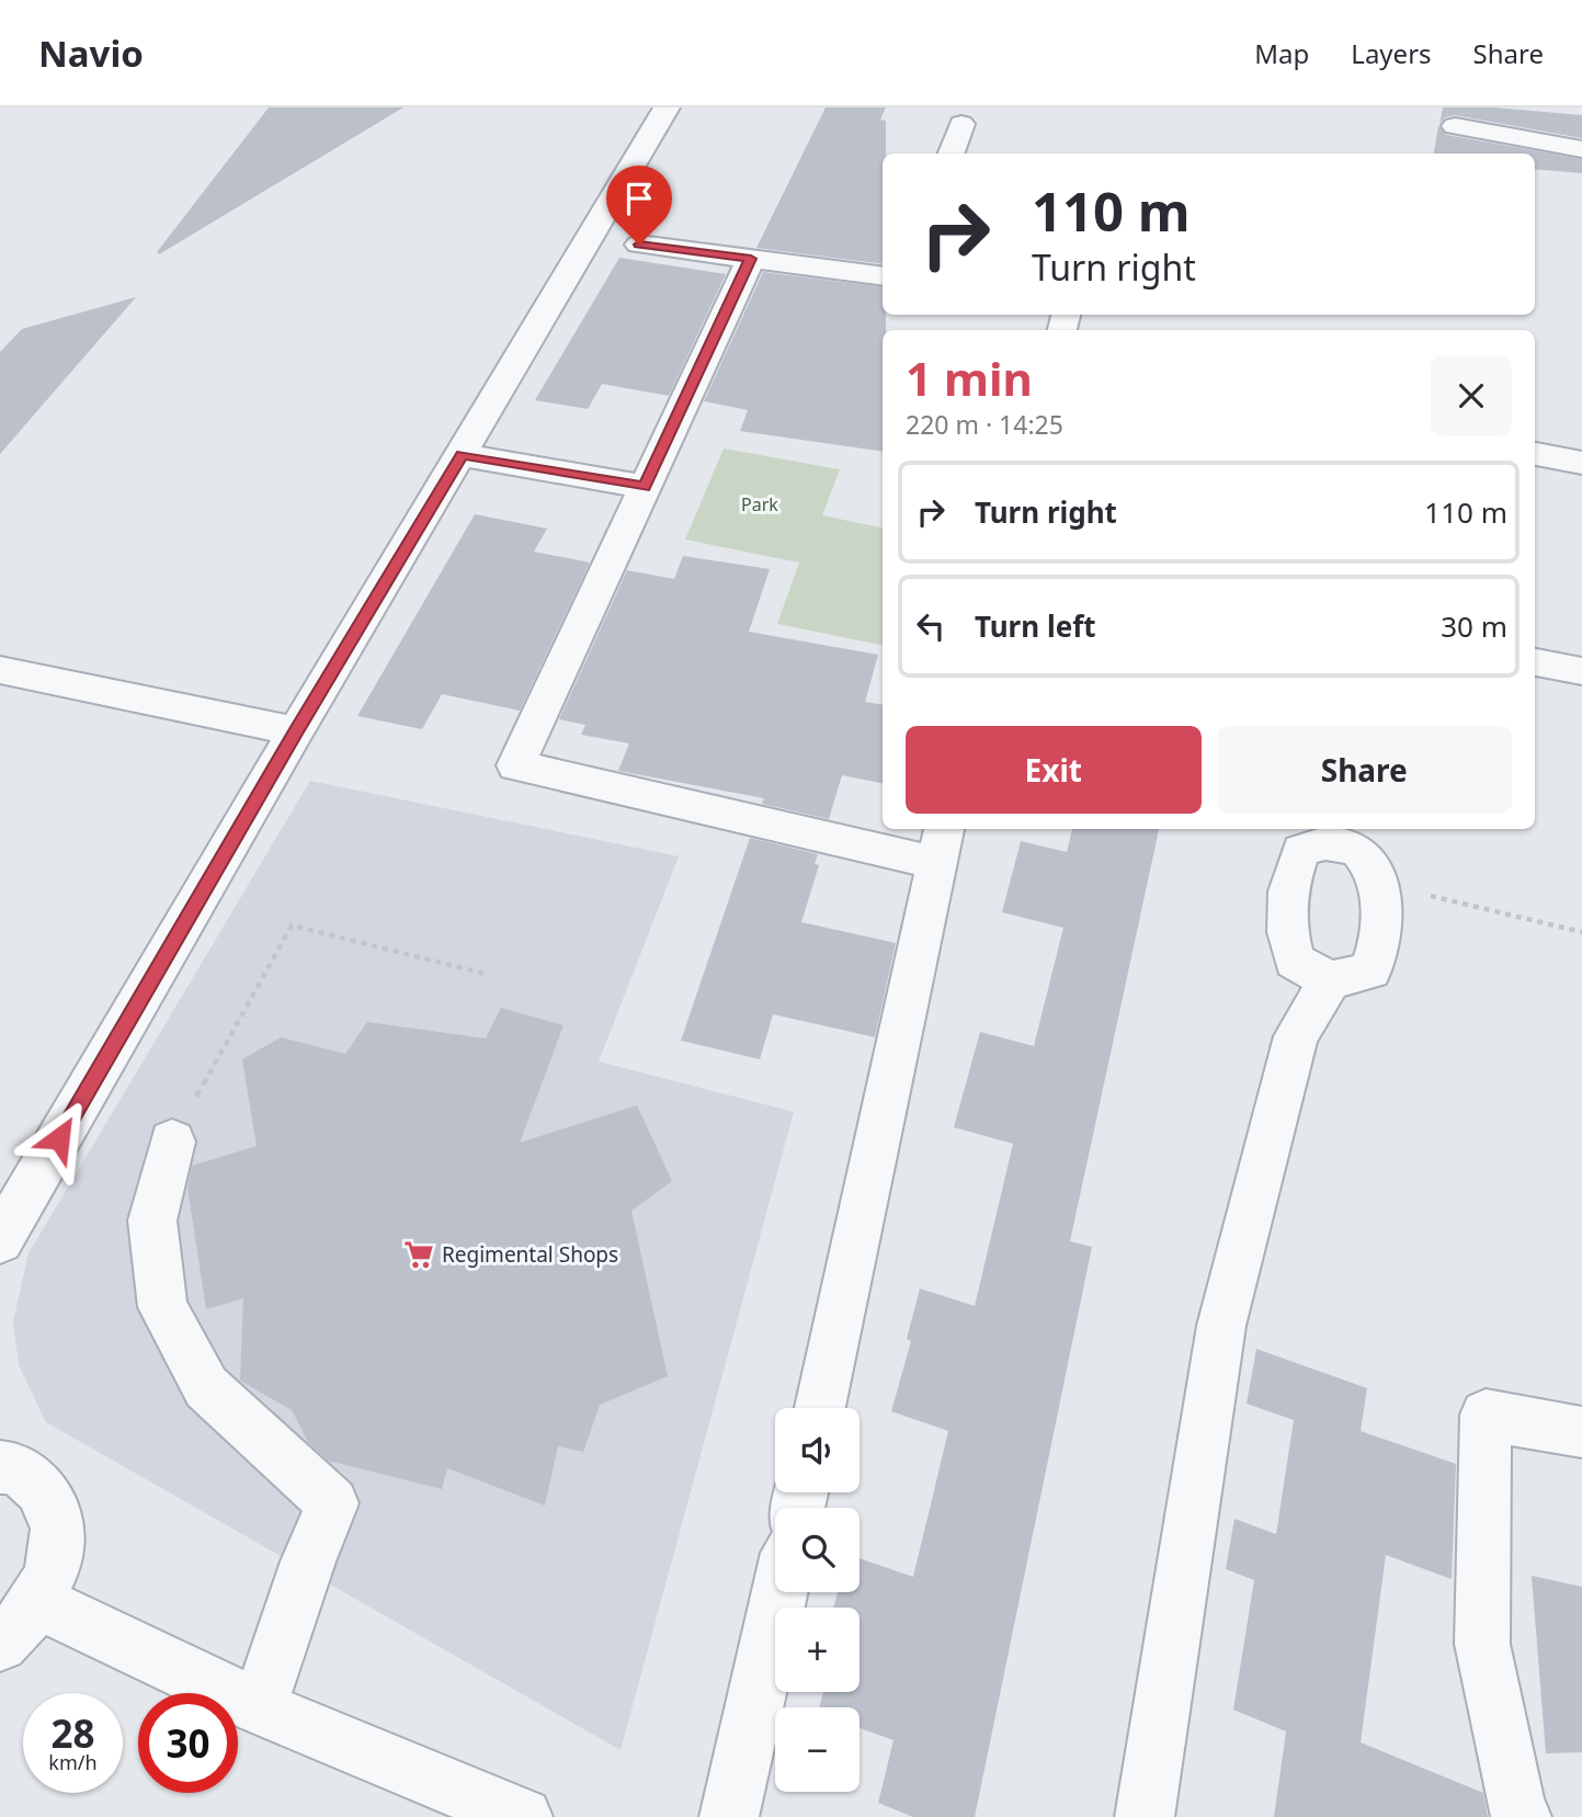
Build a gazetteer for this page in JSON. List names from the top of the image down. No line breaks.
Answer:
{"parks":["Park"],"places":{"supermarket":["Regimental Shops"]},"page":{"header":"Navio","nav":["Map","Layers","Share"],"turn":["110 m","Turn right"],"heading":["1 min","220 m · 14:25"],"list":[{"name":"Turn right","value":"110 m"},{"name":"Turn left","value":"30 m"}],"buttons":["Exit","Share"],"map_buttons":["+","−"],"speed":"28 km/h","limit":"30"}}
